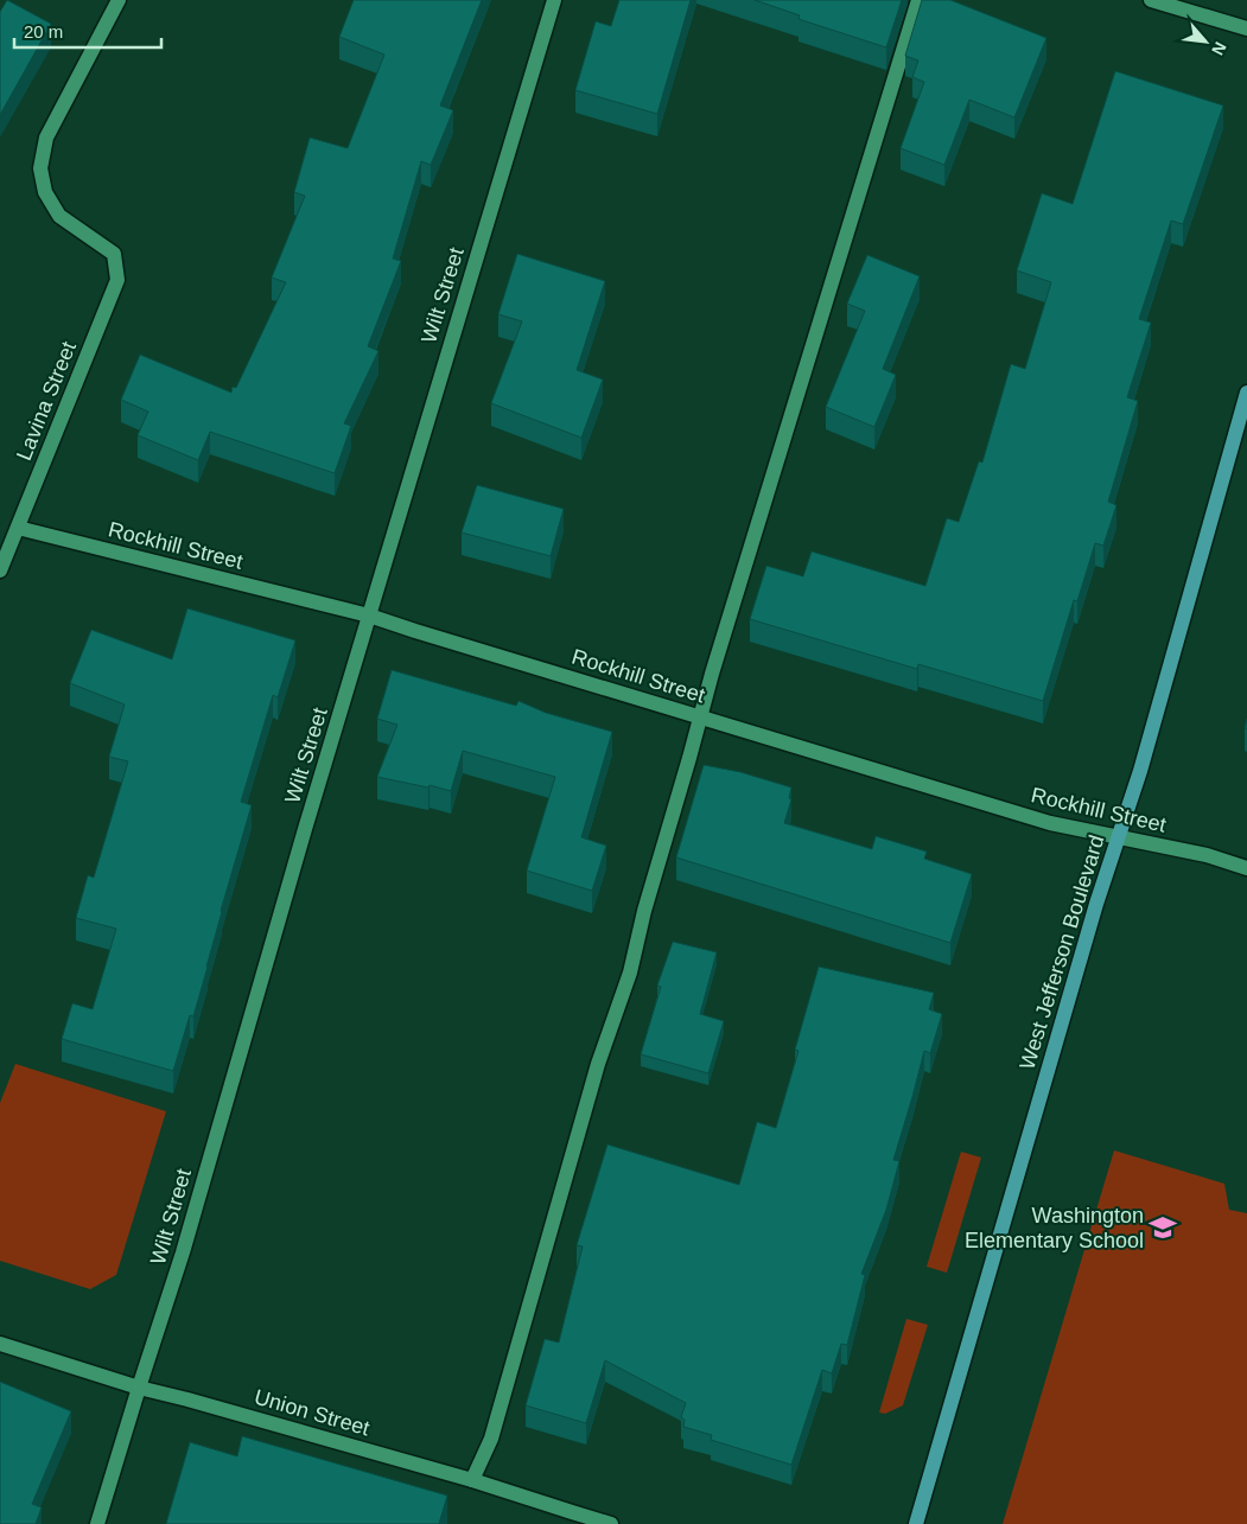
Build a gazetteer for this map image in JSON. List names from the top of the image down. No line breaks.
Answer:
{"streets":{"main road":["West Jefferson Boulevard"],"street":["Wilt Street","Lavina Street","Rockhill Street","Union Street"]},"crossings":[["Wilt Street","Rockhill Street"],["Wilt Street","Union Street"],["Lavina Street","Rockhill Street"],["Rockhill Street","West Jefferson Boulevard"]],"places":{"school or university":["Washington Elementary School"]},"scale_bar":"20 m","north":"bottom right"}
